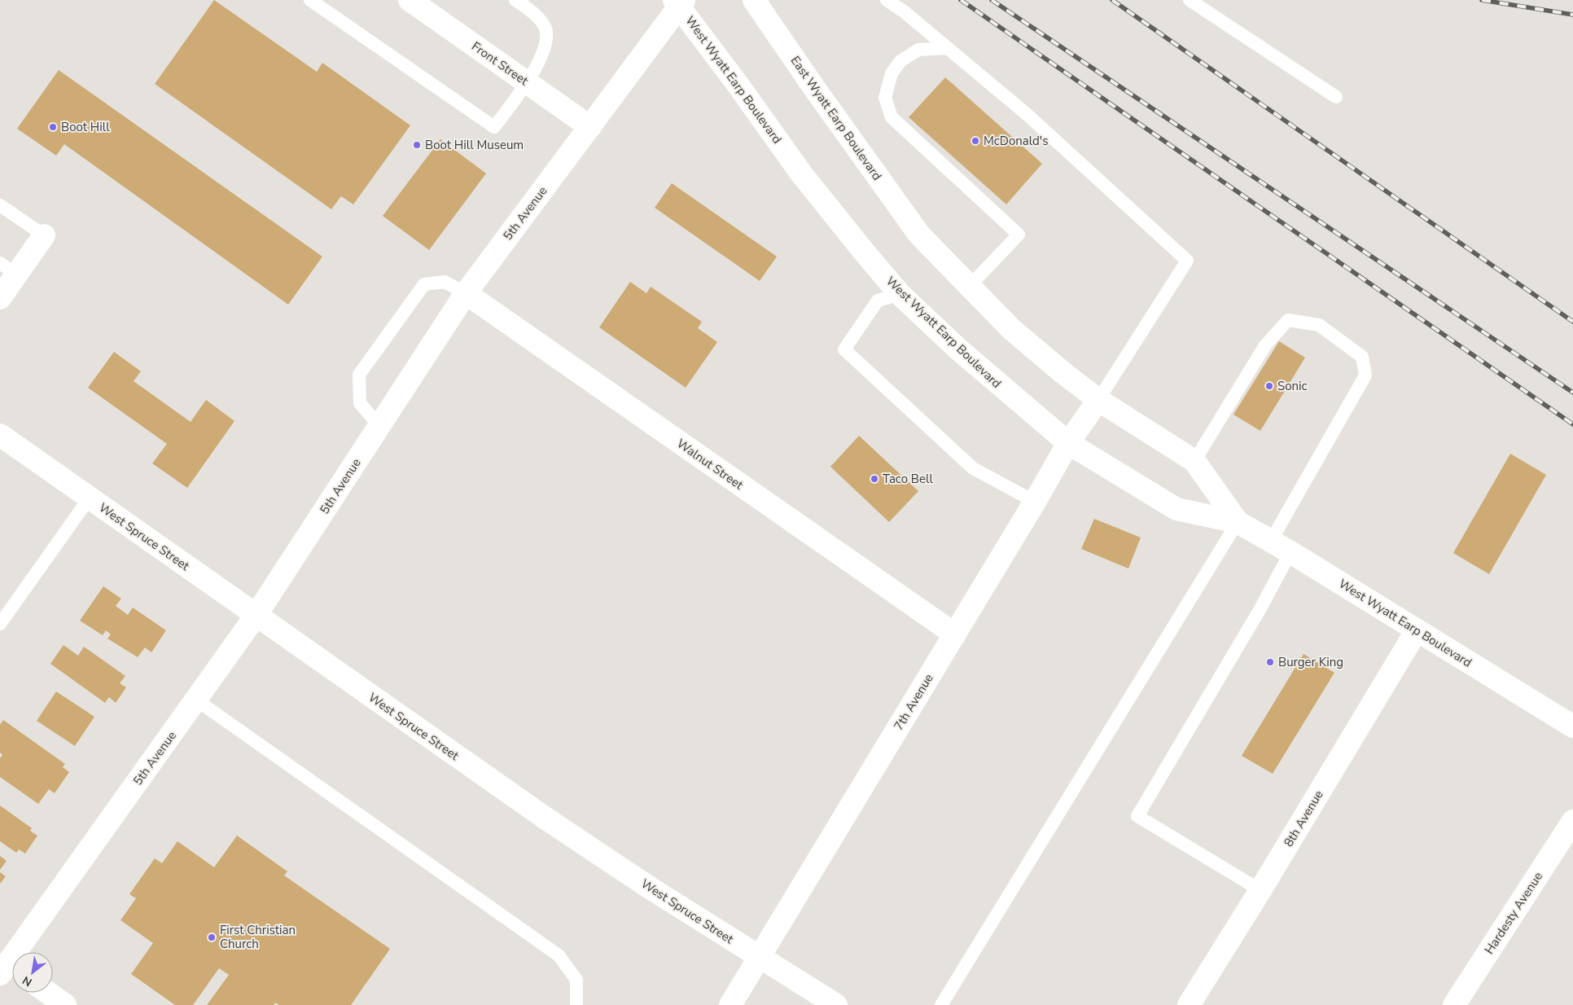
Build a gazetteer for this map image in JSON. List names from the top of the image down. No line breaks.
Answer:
{"streets":{"street":["Front Street","West Wyatt Earp Boulevard","East Wyatt Earp Boulevard","5th Avenue","Walnut Street","West Spruce Street","7th Avenue","8th Avenue","Hardesty Avenue"]},"crossings":[["Front Street","5th Avenue"],["West Wyatt Earp Boulevard","East Wyatt Earp Boulevard"],["West Wyatt Earp Boulevard","5th Avenue"],["West Wyatt Earp Boulevard","7th Avenue"],["West Wyatt Earp Boulevard","8th Avenue"],["5th Avenue","Walnut Street"],["5th Avenue","West Spruce Street"],["Walnut Street","7th Avenue"],["West Spruce Street","7th Avenue"]],"places":["Boot Hill","McDonald's","Boot Hill Museum","Sonic","Taco Bell","Burger King","First Christian Church"],"north":"bottom left"}
